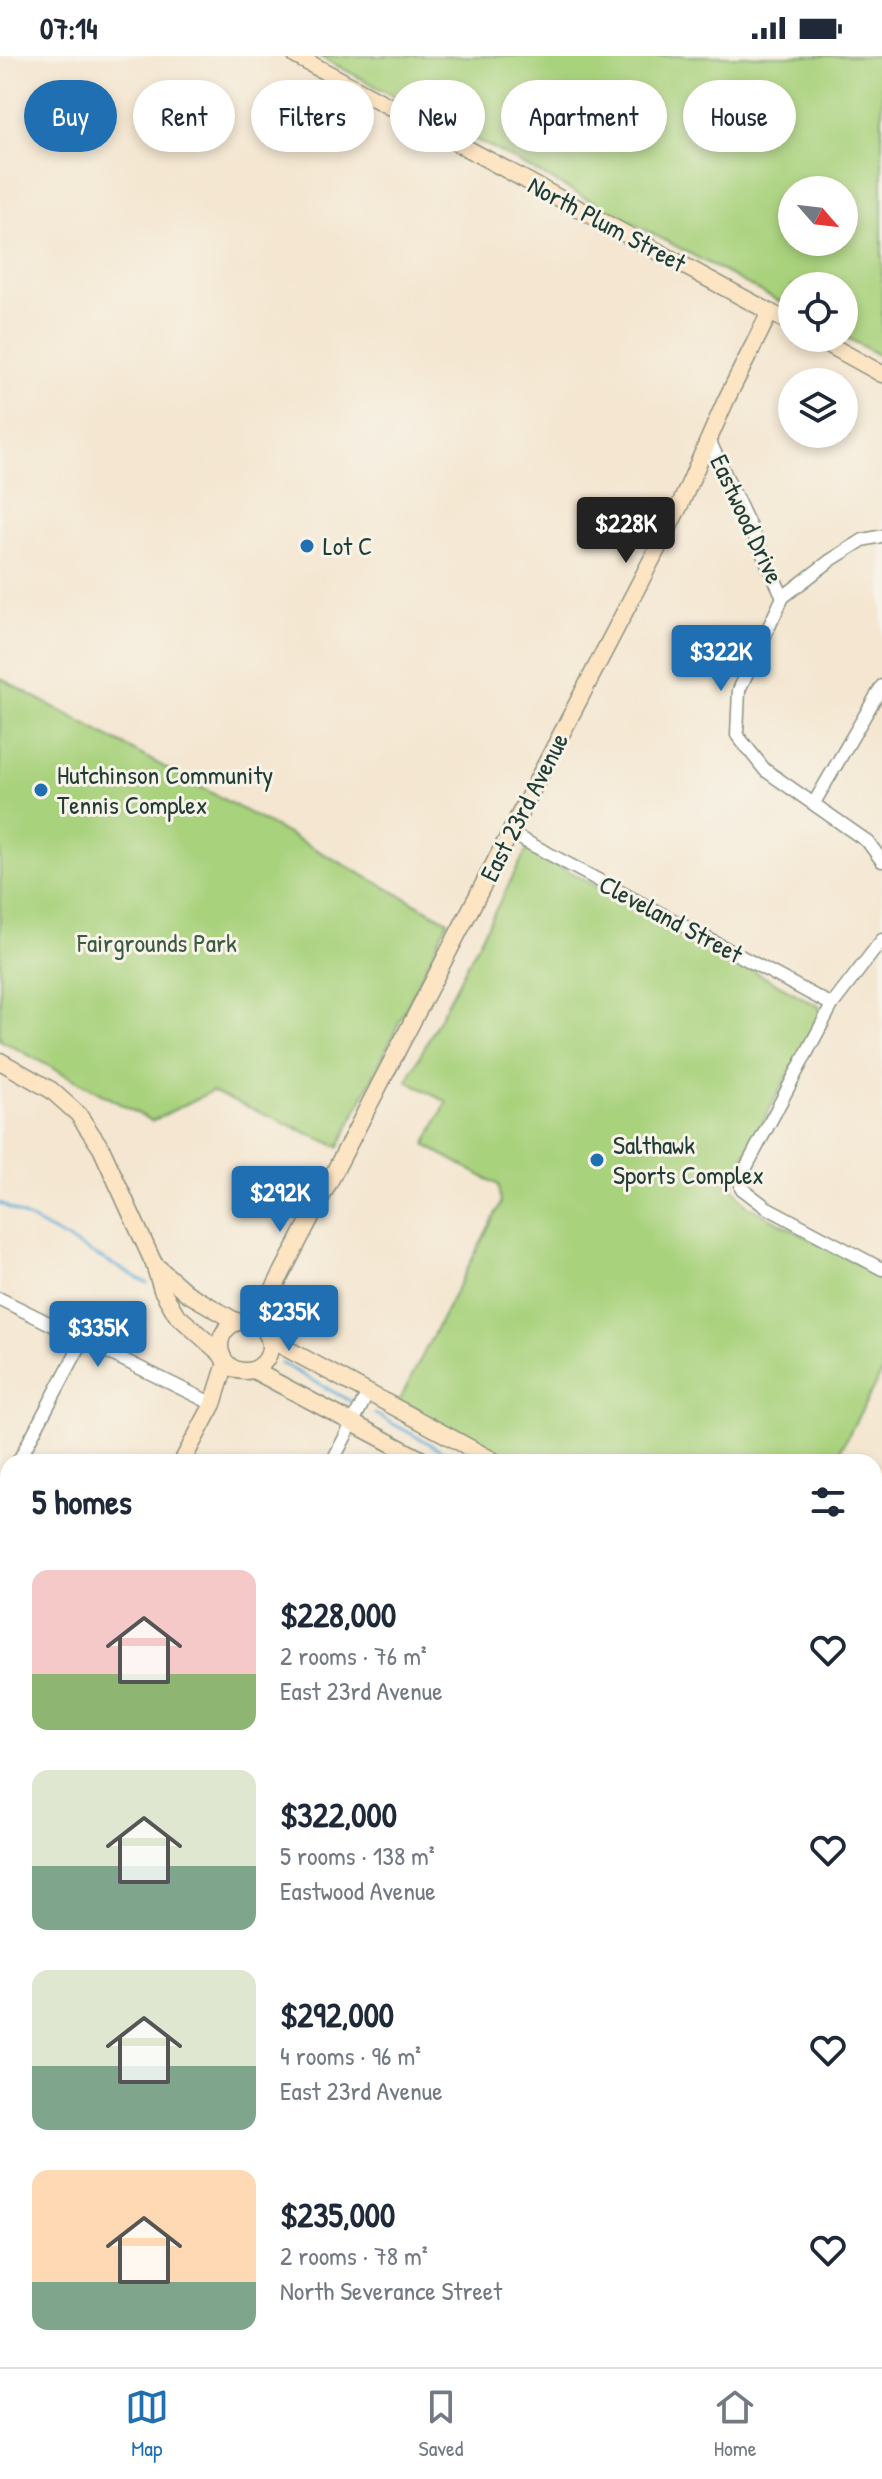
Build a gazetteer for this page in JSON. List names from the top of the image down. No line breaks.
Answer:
{"streets":{"street":["North Plum Street","Eastwood Drive","East 23rd Avenue","Cleveland Street"]},"crossings":[["North Plum Street","East 23rd Avenue"],["Eastwood Drive","East 23rd Avenue"],["East 23rd Avenue","Cleveland Street"]],"parks":["Fairgrounds Park"],"places":["Lot C","Hutchinson Community Tennis Complex","Salthawk Sports Complex"],"north":"bottom right","page":{"status":"07:14","chip":["Buy","Rent","Filters","New","Apartment","House"],"price":["$228K","$322K","$292K","$235K","$335K"],"heading":"5 homes","list":[{"name":"$228,000","note":"2 rooms · 76 m² · East 23rd Avenue"},{"name":"$322,000","note":"5 rooms · 138 m² · Eastwood Avenue"},{"name":"$292,000","note":"4 rooms · 96 m² · East 23rd Avenue"},{"name":"$235,000","note":"2 rooms · 78 m² · North Severance Street"}],"tabs":["Map","Saved","Home"]}}
